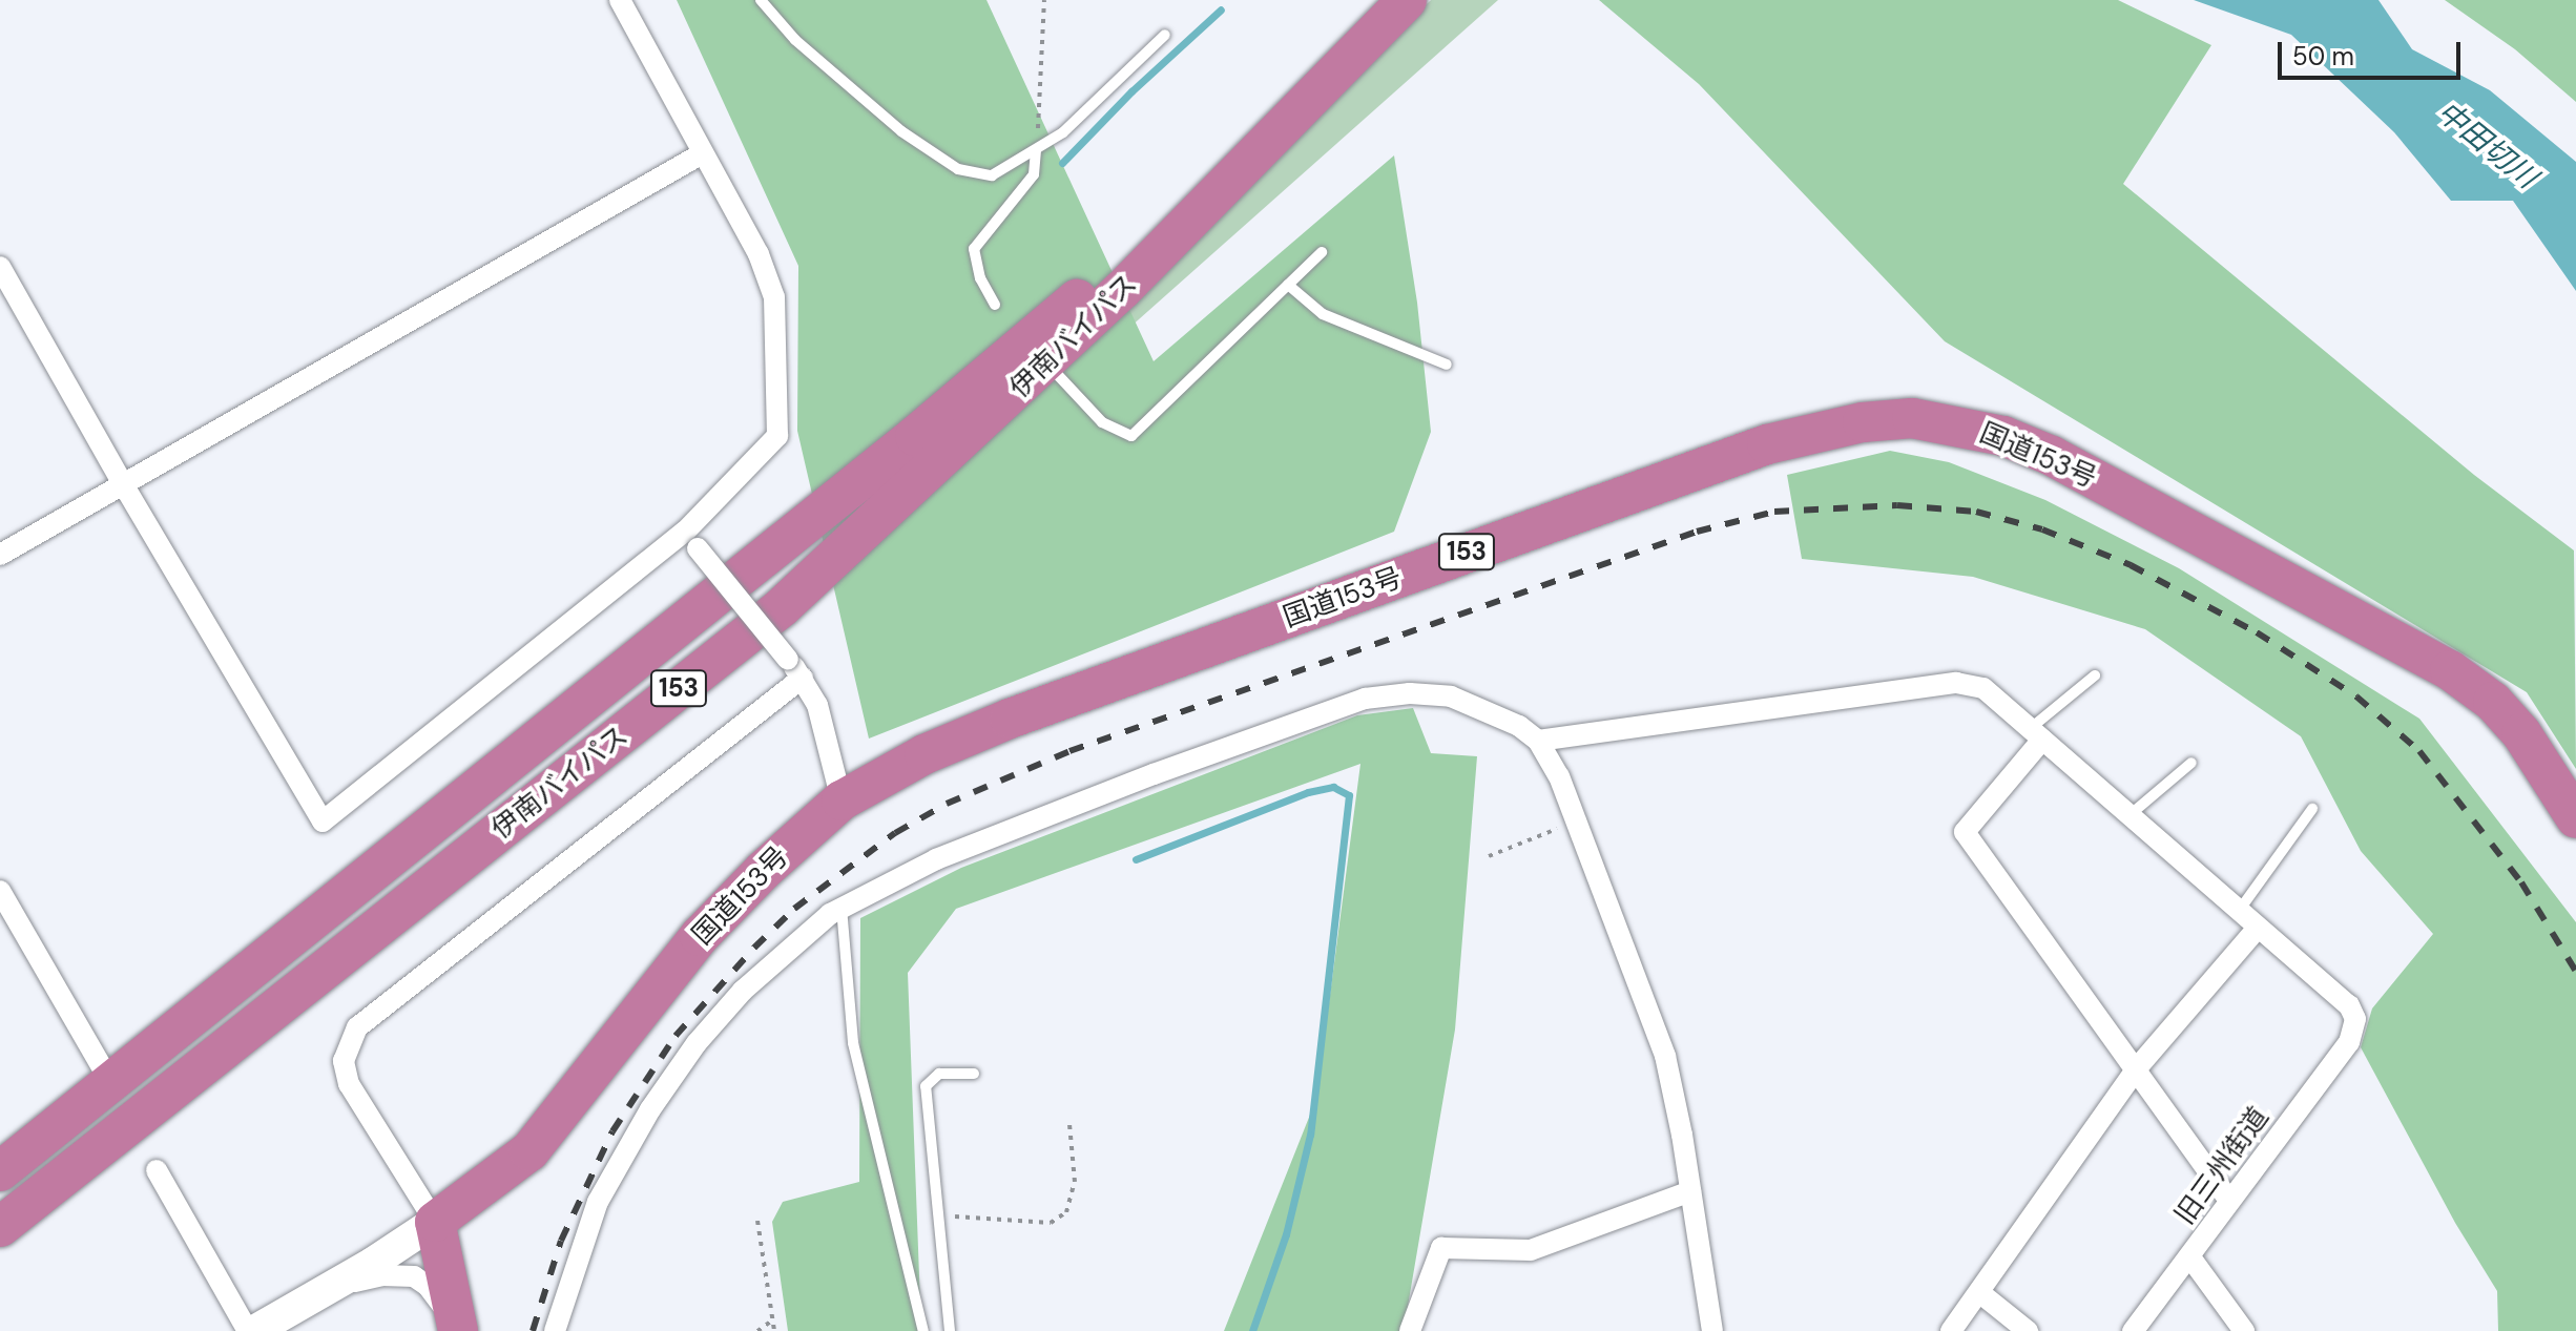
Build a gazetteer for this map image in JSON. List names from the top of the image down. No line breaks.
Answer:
{"streets":{"highway":["伊南バイパス","国道153号","153"],"street":["旧三州街道"]},"water":["中田切川"],"scale_bar":"50 m"}
